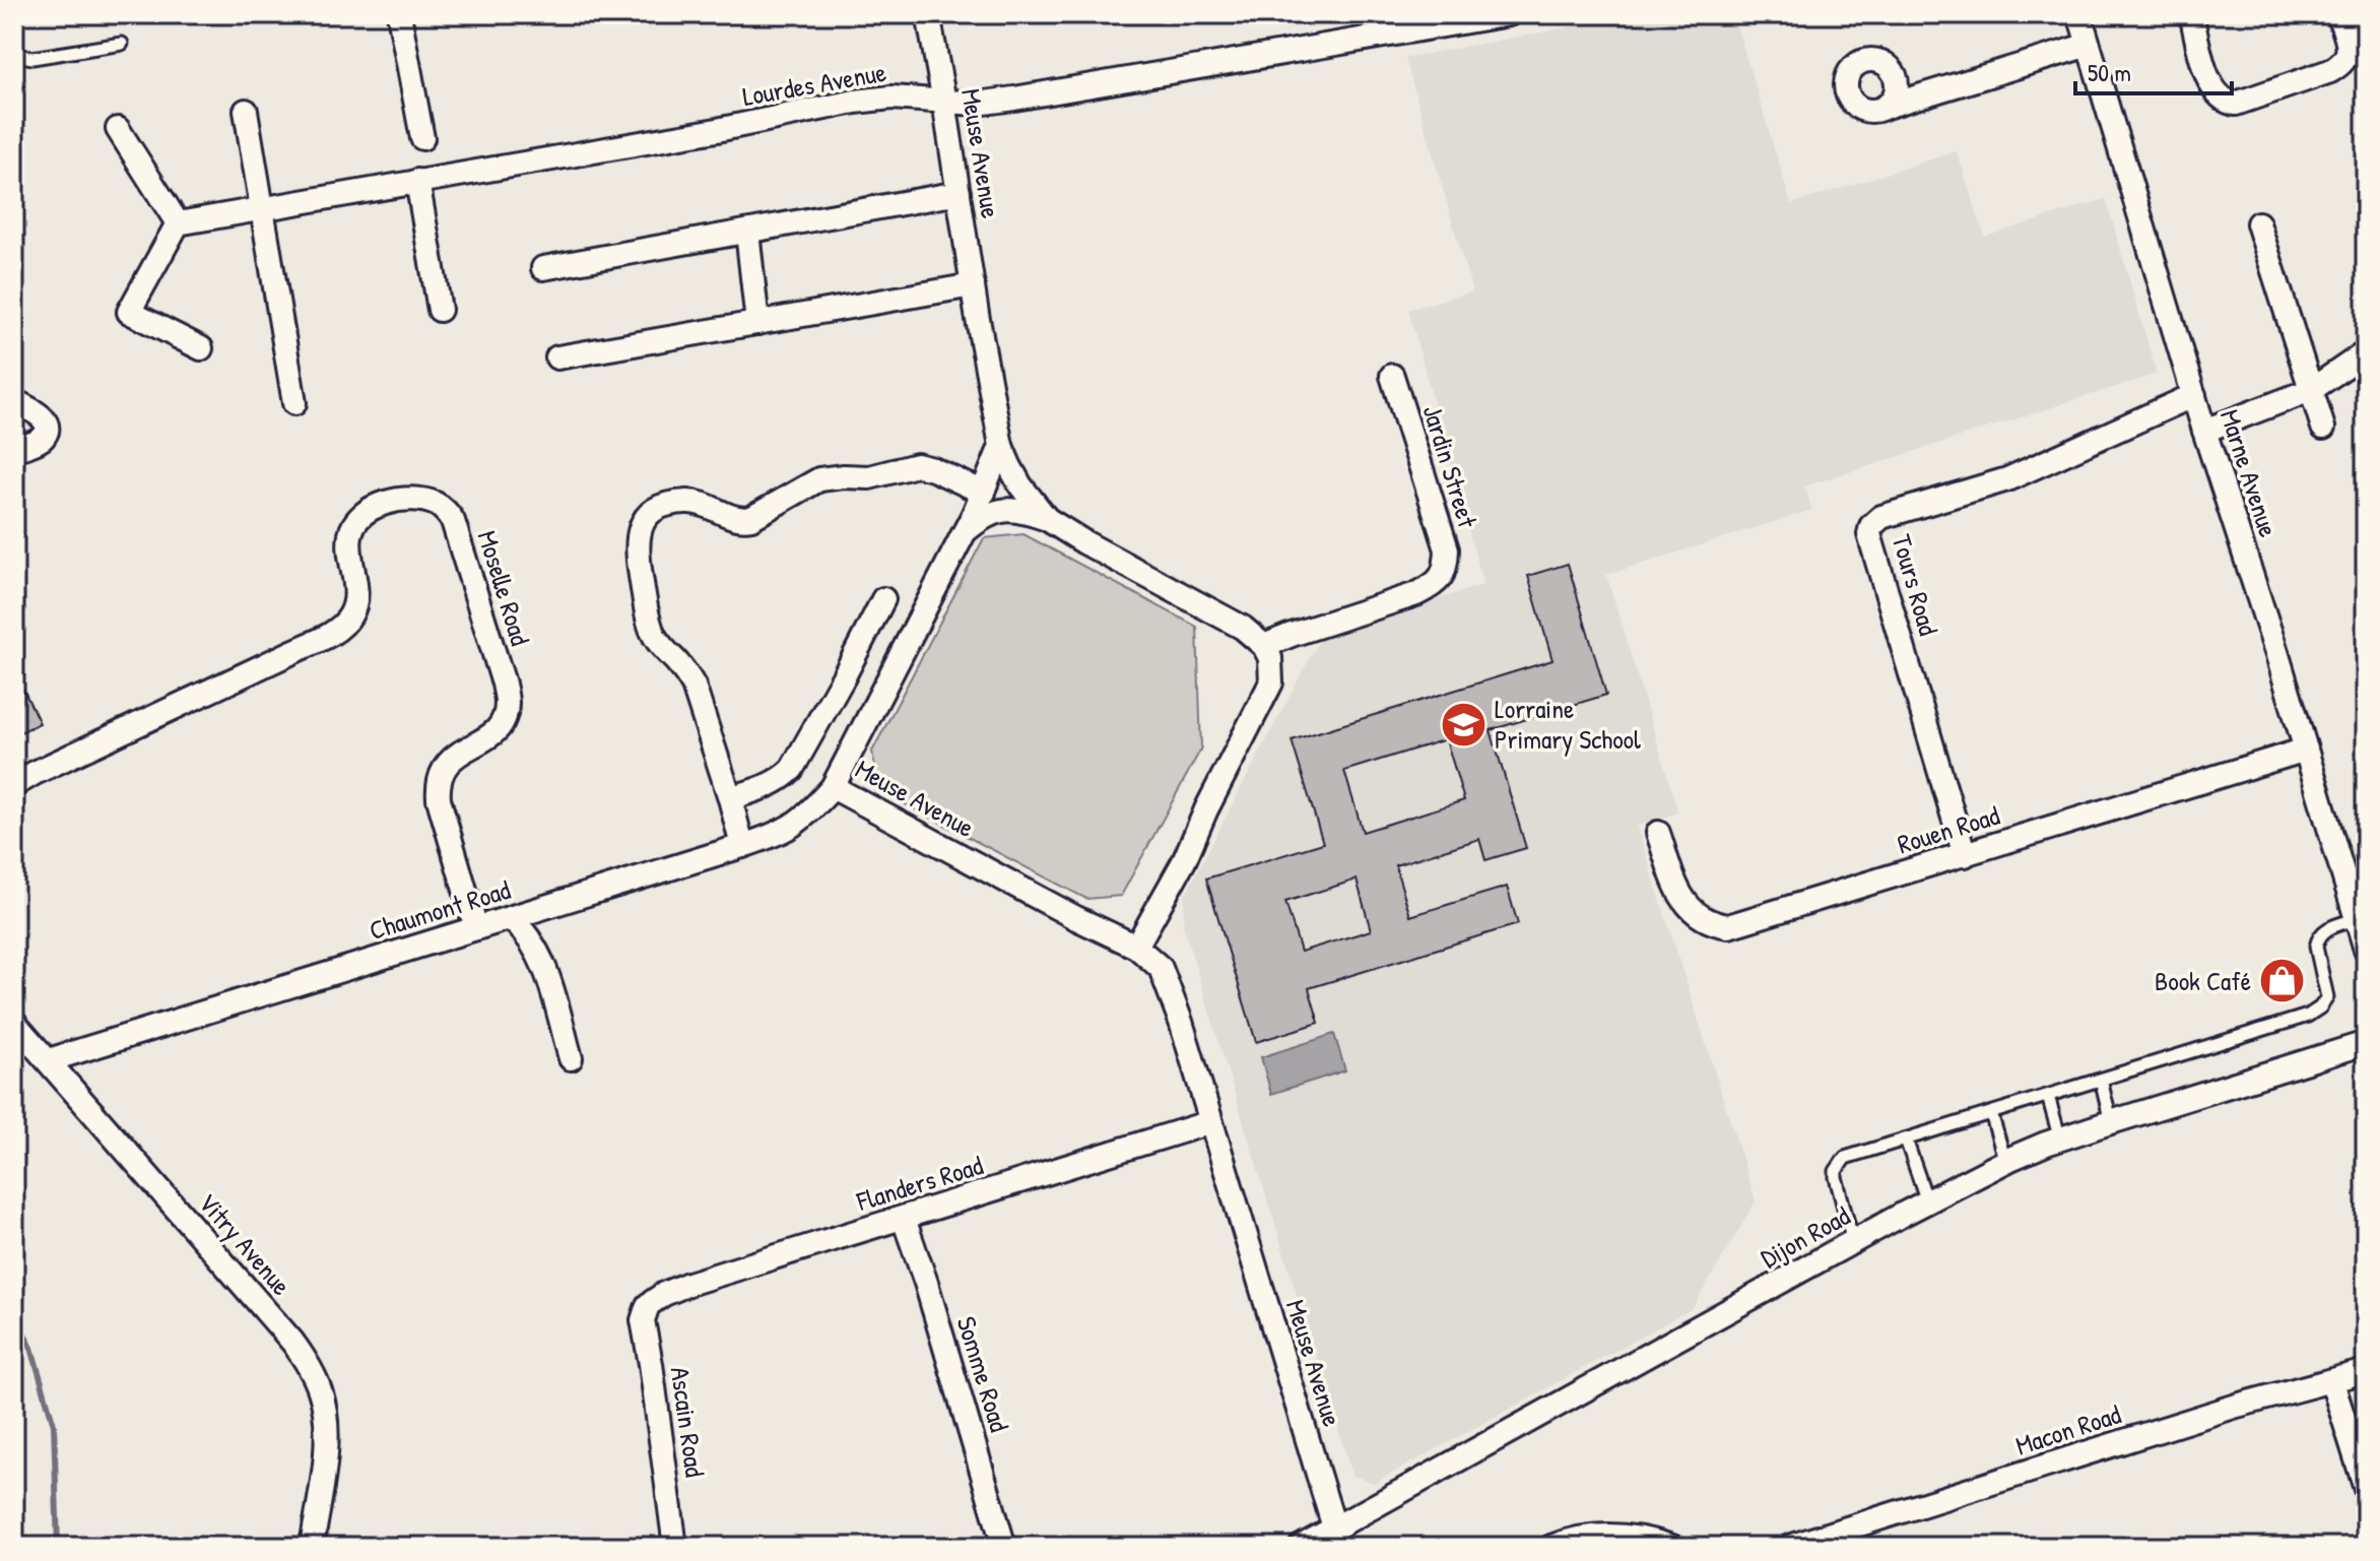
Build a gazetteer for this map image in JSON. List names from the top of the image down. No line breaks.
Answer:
{"streets":{"street":["Lourdes Avenue","Meuse Avenue","Jardin Street","Marne Avenue","Tours Road","Moselle Road","Rouen Road","Chaumont Road","Flanders Road","Dijon Road","Vitry Avenue","Somme Road","Ascain Road","Macon Road"]},"crossings":[["Lourdes Avenue","Meuse Avenue"],["Meuse Avenue","Jardin Street"],["Meuse Avenue","Chaumont Road"],["Meuse Avenue","Flanders Road"],["Meuse Avenue","Dijon Road"],["Marne Avenue","Tours Road"],["Marne Avenue","Rouen Road"],["Tours Road","Rouen Road"],["Moselle Road","Chaumont Road"],["Chaumont Road","Vitry Avenue"],["Flanders Road","Somme Road"],["Flanders Road","Ascain Road"]],"places":{"school or university":["Lorraine Primary School"],"shop":["Book Café"]},"scale_bar":"50 m"}
